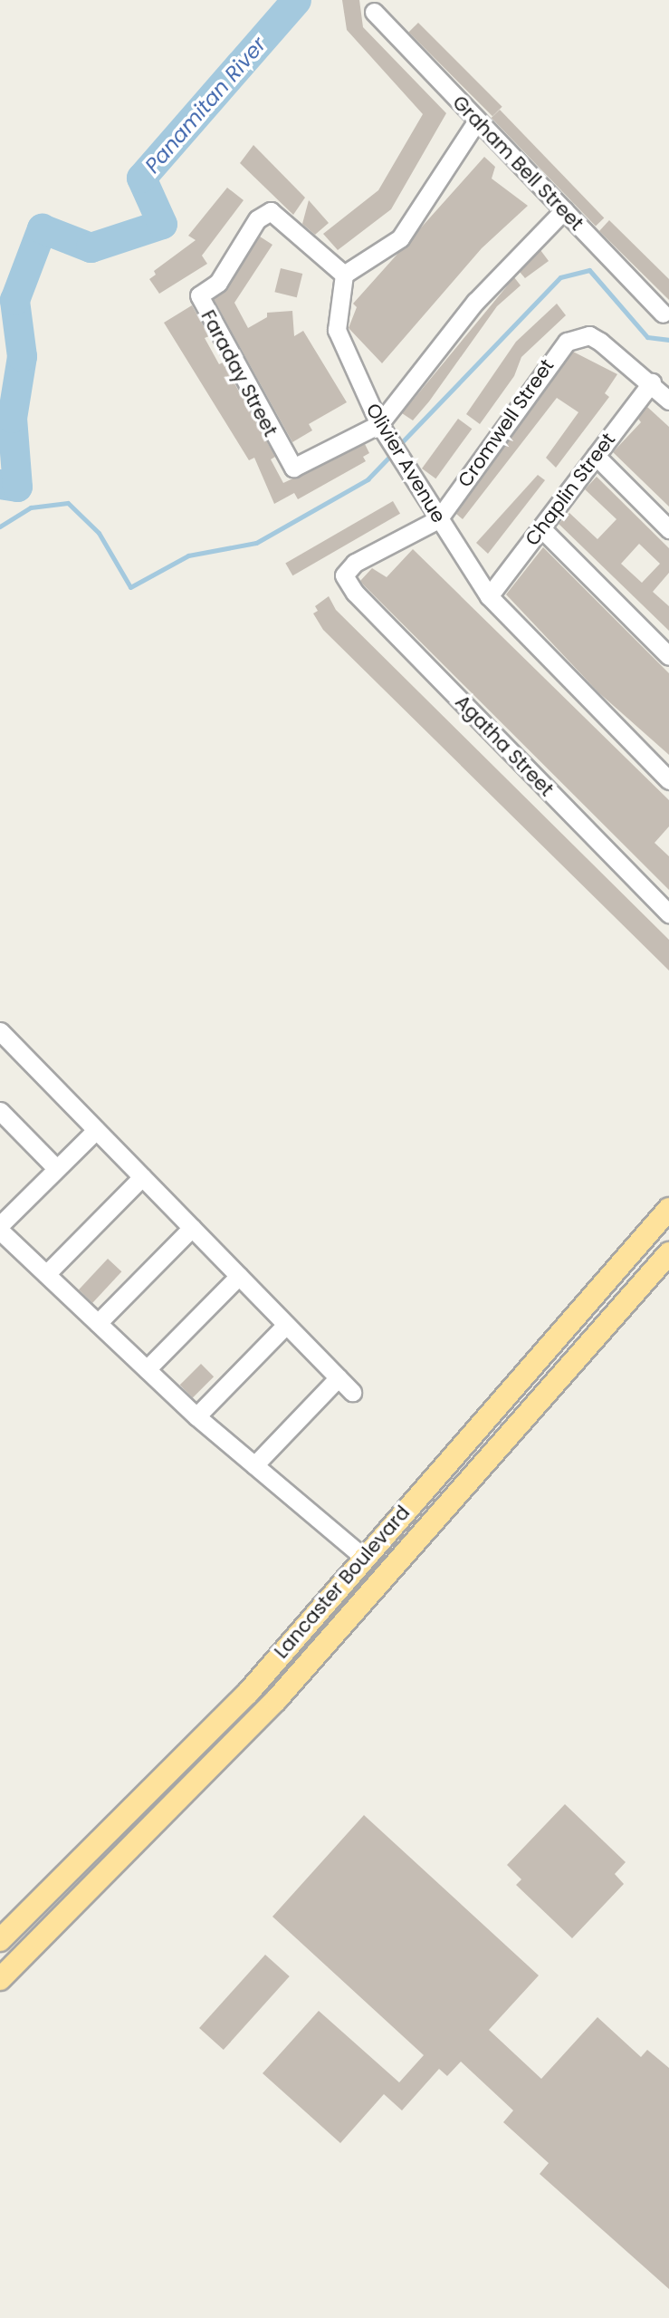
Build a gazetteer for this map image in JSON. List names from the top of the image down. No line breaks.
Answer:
{"streets":{"main road":["Lancaster Boulevard"],"street":["Graham Bell Street","Faraday Street","Cromwell Street","Olivier Avenue","Chaplin Street","Agatha Street"]},"crossings":[["Faraday Street","Olivier Avenue"],["Cromwell Street","Olivier Avenue"],["Cromwell Street","Chaplin Street"],["Cromwell Street","Agatha Street"],["Olivier Avenue","Chaplin Street"]],"water":["Panamitan River"]}
